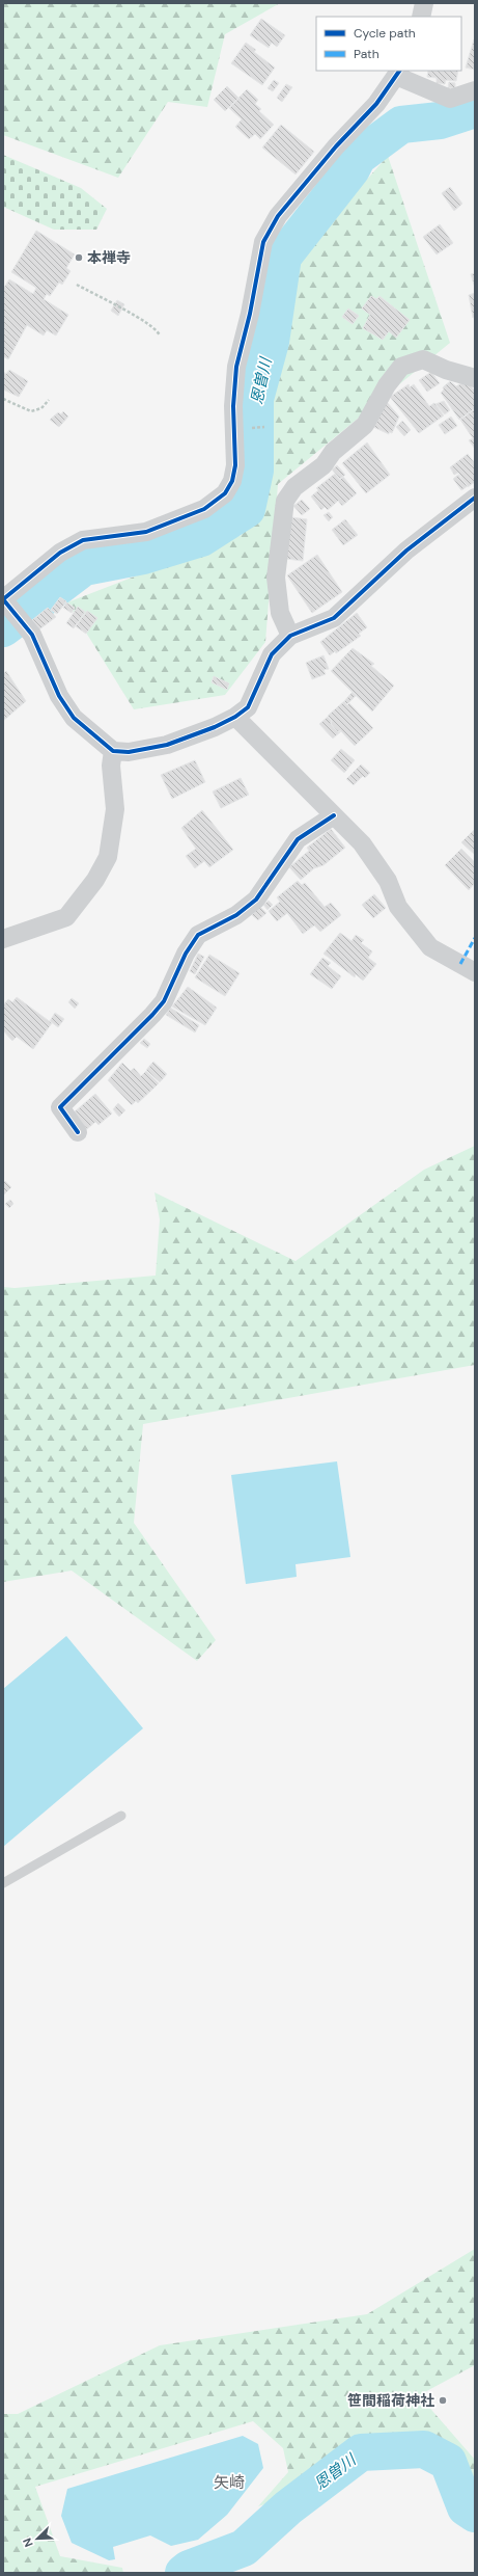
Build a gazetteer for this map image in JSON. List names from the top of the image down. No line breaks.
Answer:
{"districts":["矢崎"],"water":["恩曽川"],"places":["本禅寺","笹間稲荷神社"],"legend":["Cycle path","Path"],"north":"bottom left"}
